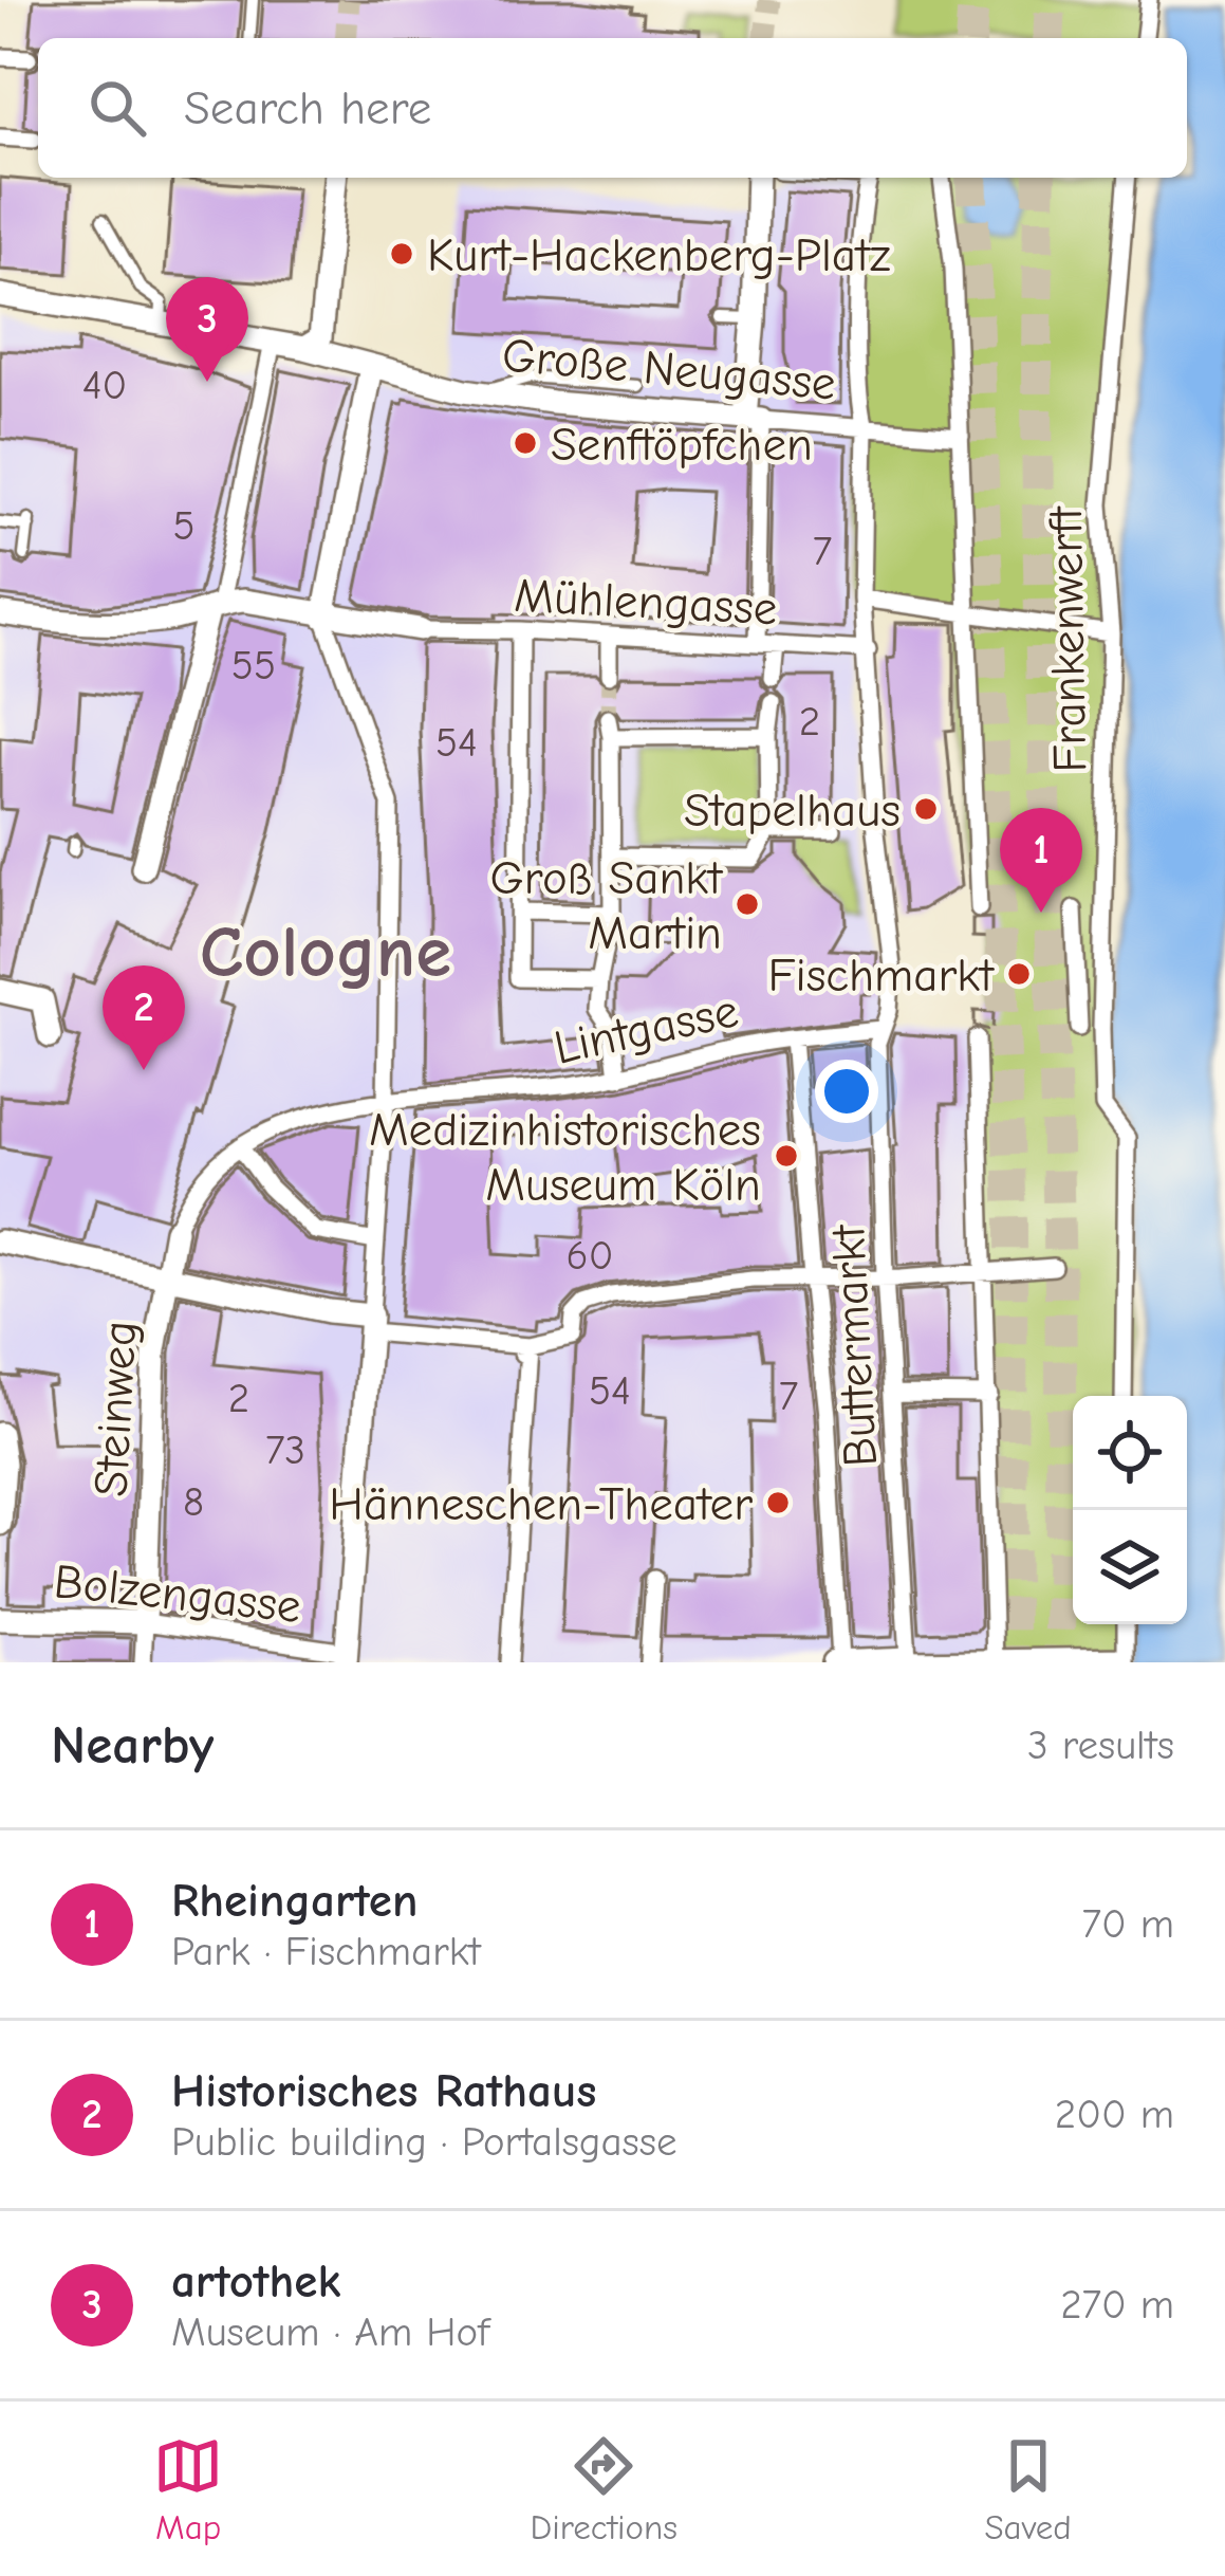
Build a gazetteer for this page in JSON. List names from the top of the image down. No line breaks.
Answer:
{"streets":{"street":["Große Neugasse","Mühlengasse","Frankenwerft","Lintgasse","Buttermarkt","Steinweg","Bolzengasse"]},"crossings":[["Große Neugasse","Frankenwerft"],["Große Neugasse","Buttermarkt"],["Mühlengasse","Buttermarkt"],["Lintgasse","Buttermarkt"],["Steinweg","Bolzengasse"]],"districts":["Cologne"],"places":["Kurt-Hackenberg-Platz","Senftöpfchen","Stapelhaus","Groß Sankt Martin","Fischmarkt","Medizinhistorisches Museum Köln","Hänneschen-Theater"],"house_numbers":["40","5","7","55","2","54","60","54","7","2","73","8"],"page":{"search":"Search here","pins":["3","1","2"],"heading":["Nearby","3 results"],"list":[{"mark":"1","name":"Rheingarten","note":"Park · Fischmarkt","value":"70 m"},{"mark":"2","name":"Historisches Rathaus","note":"Public building · Portalsgasse","value":"200 m"},{"mark":"3","name":"artothek","note":"Museum · Am Hof","value":"270 m"}],"nav":["Map","Directions","Saved"]}}
